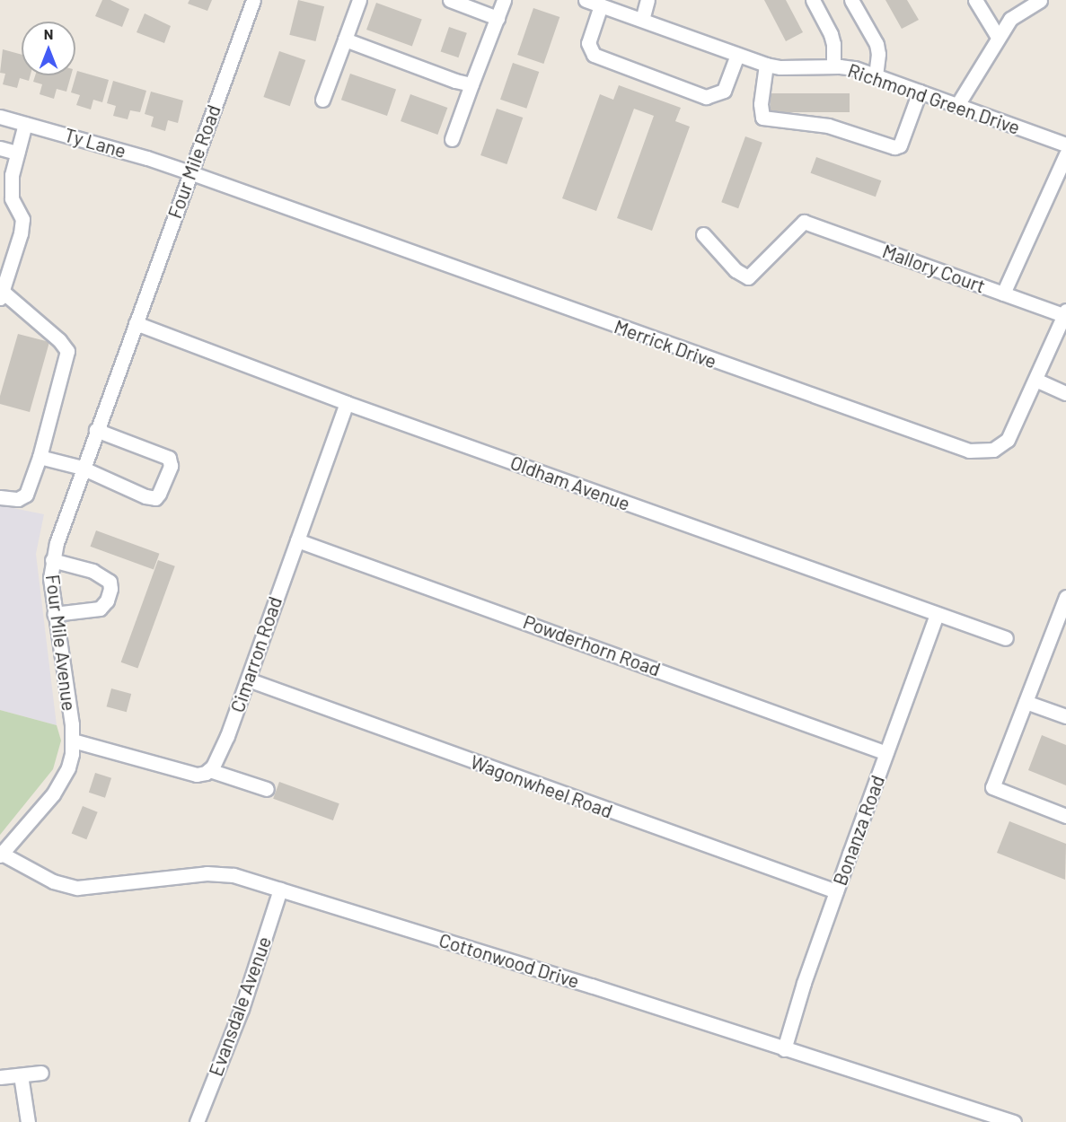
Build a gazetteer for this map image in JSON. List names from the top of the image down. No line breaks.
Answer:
{"streets":{"street":["Richmond Green Drive","Ty Lane","Four Mile Road","Mallory Court","Merrick Drive","Oldham Avenue","Four Mile Avenue","Powderhorn Road","Cimarron Road","Wagonwheel Road","Bonanza Road","Cottonwood Drive","Evansdale Avenue"]},"crossings":[["Ty Lane","Four Mile Road"],["Ty Lane","Merrick Drive"],["Four Mile Road","Merrick Drive"],["Four Mile Road","Oldham Avenue"],["Four Mile Road","Four Mile Avenue"],["Mallory Court","Merrick Drive"],["Oldham Avenue","Four Mile Avenue"],["Oldham Avenue","Cimarron Road"],["Oldham Avenue","Bonanza Road"],["Four Mile Avenue","Cottonwood Drive"],["Powderhorn Road","Cimarron Road"],["Powderhorn Road","Bonanza Road"],["Cimarron Road","Wagonwheel Road"],["Wagonwheel Road","Bonanza Road"],["Bonanza Road","Cottonwood Drive"],["Cottonwood Drive","Evansdale Avenue"]],"north":"top"}
